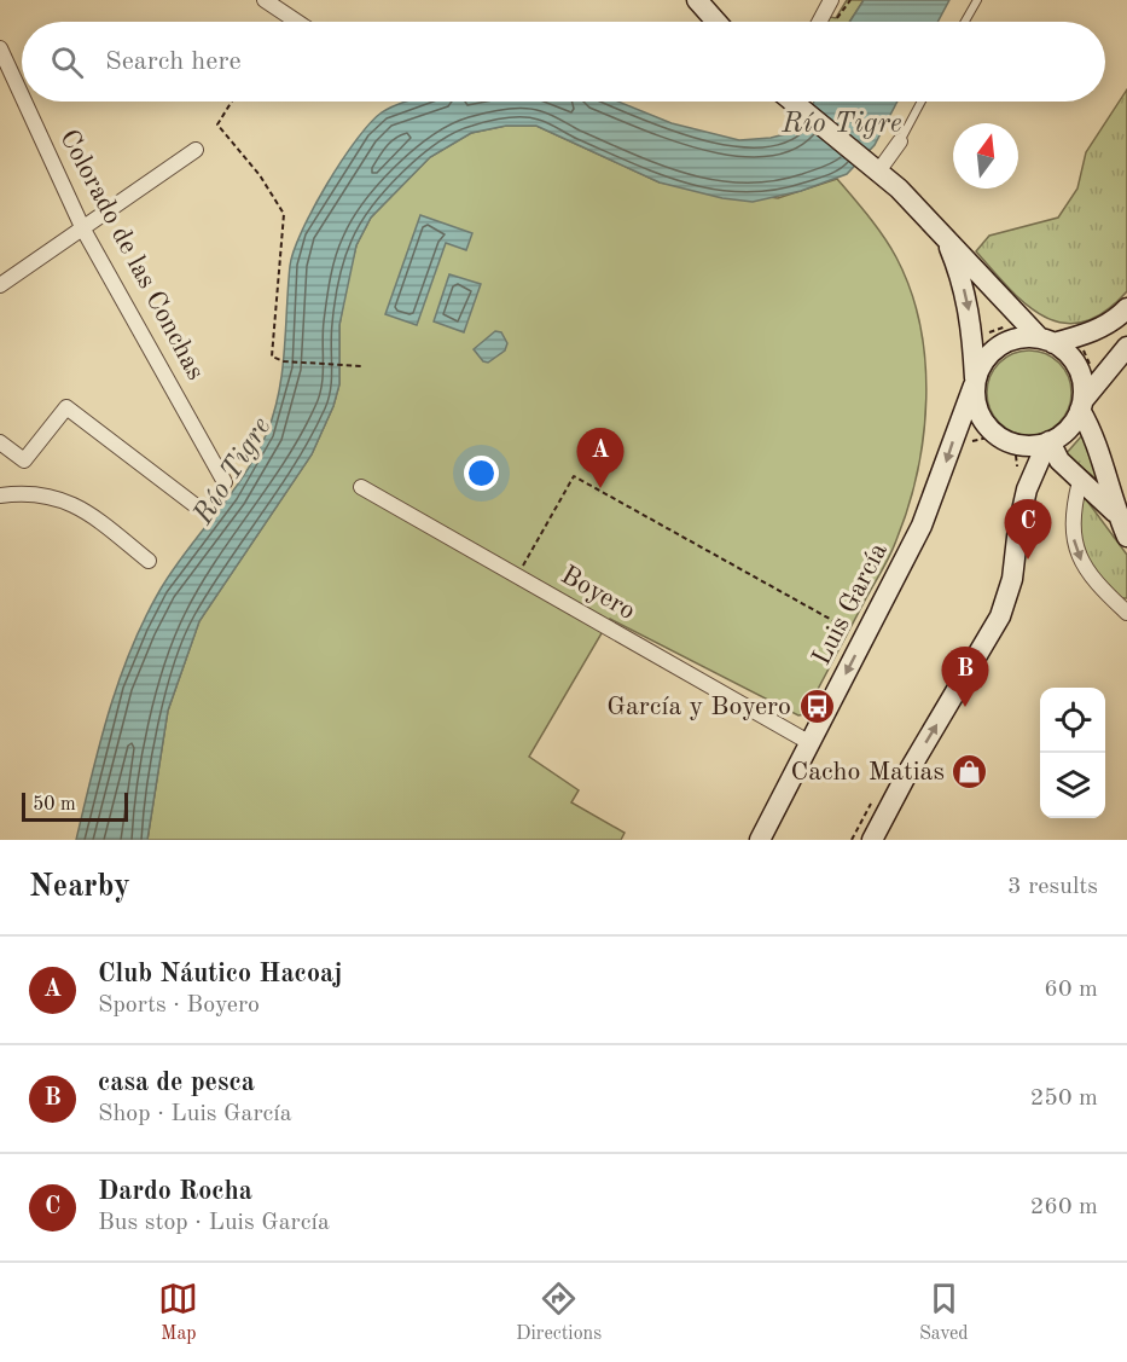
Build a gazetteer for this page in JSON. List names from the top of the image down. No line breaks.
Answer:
{"streets":{"main road":["Luis García"],"street":["Colorado de las Conchas","Boyero"]},"crossings":[["Boyero","Luis García"]],"water":["Río Tigre"],"places":{"bus stop":["García y Boyero"],"shop":["Cacho Matias"]},"scale_bar":"50 m","north":"top","page":{"search":"Search here","pins":["A","C","B"],"scale":"50 m","heading":["Nearby","3 results"],"list":[{"mark":"A","name":"Club Náutico Hacoaj","note":"Sports · Boyero","value":"60 m"},{"mark":"B","name":"casa de pesca","note":"Shop · Luis García","value":"250 m"},{"mark":"C","name":"Dardo Rocha","note":"Bus stop · Luis García","value":"260 m"}],"nav":["Map","Directions","Saved"]}}
